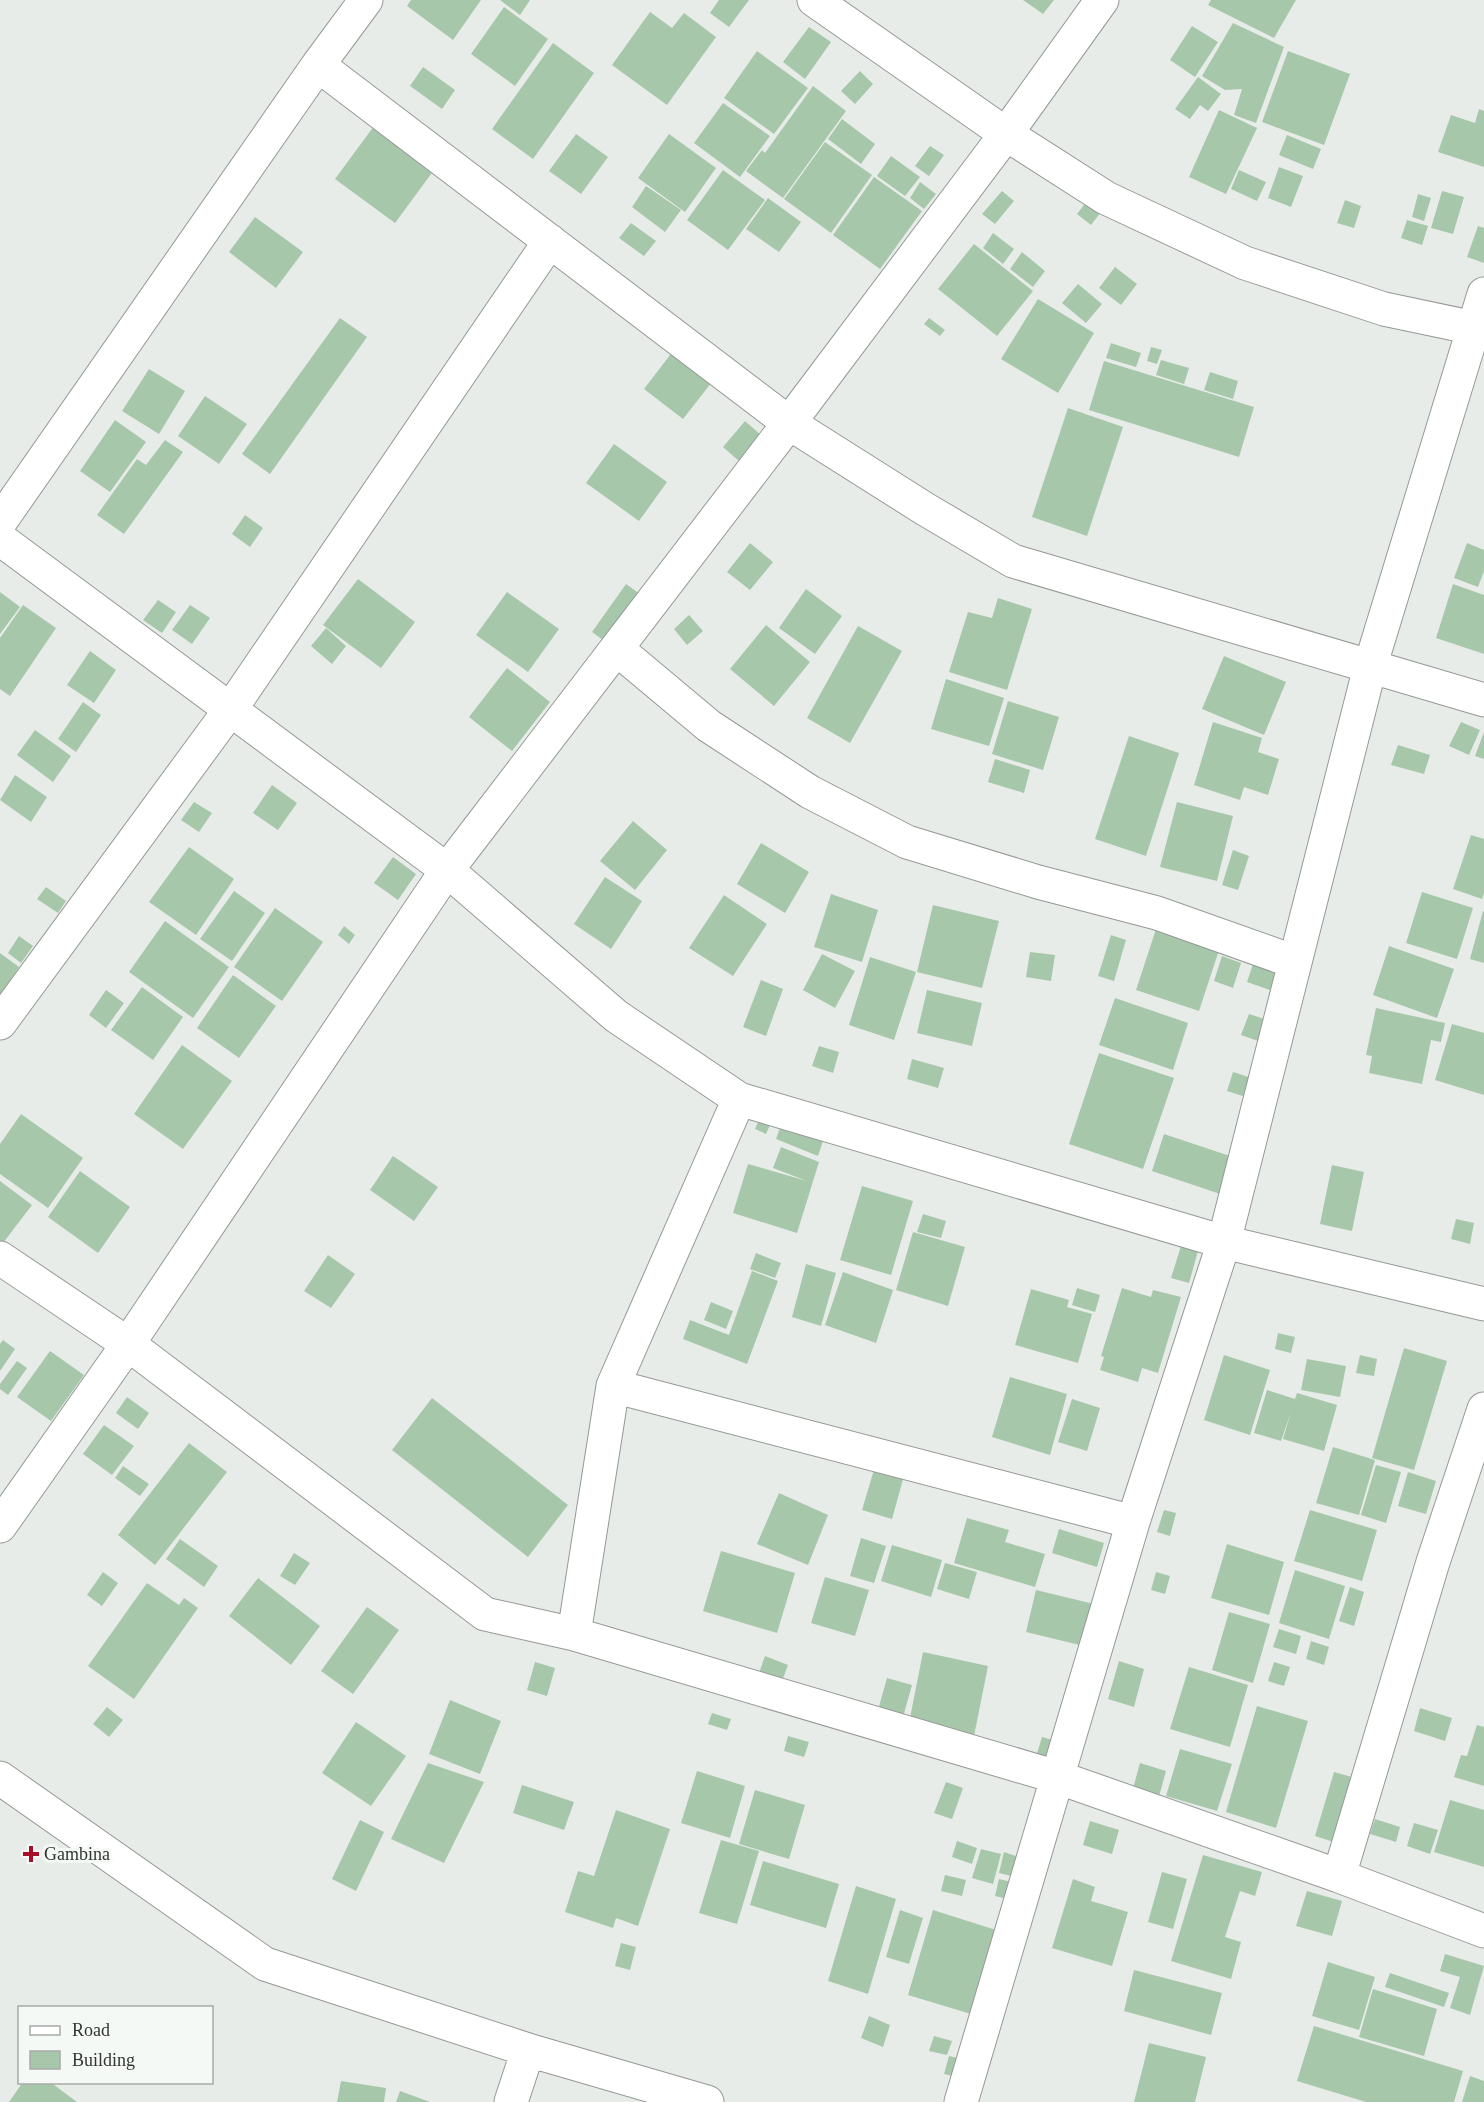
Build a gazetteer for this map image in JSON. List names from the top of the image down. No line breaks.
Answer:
{"places":{"health":["Gambina"]},"legend":["Road","Building"]}
